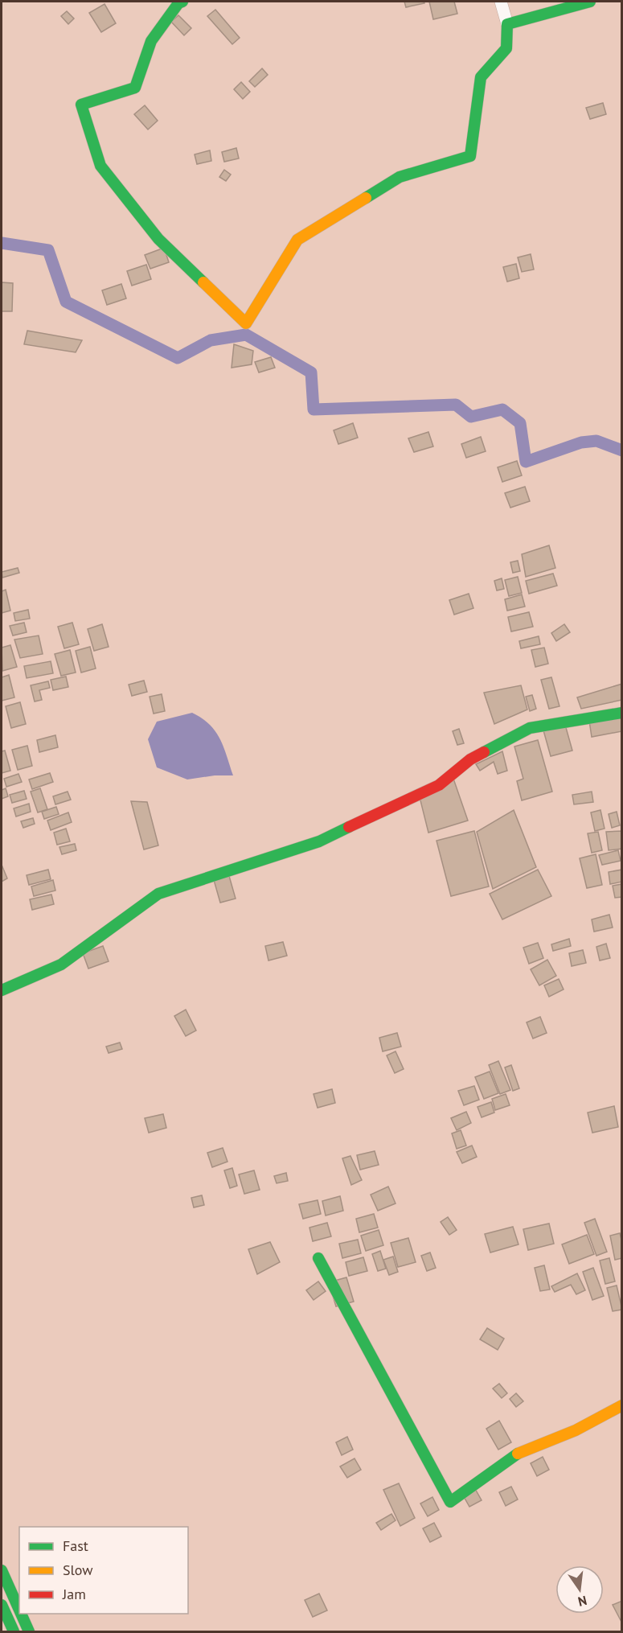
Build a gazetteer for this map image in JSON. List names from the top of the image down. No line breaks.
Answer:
{"legend":["Fast","Slow","Jam"],"north":"bottom"}
